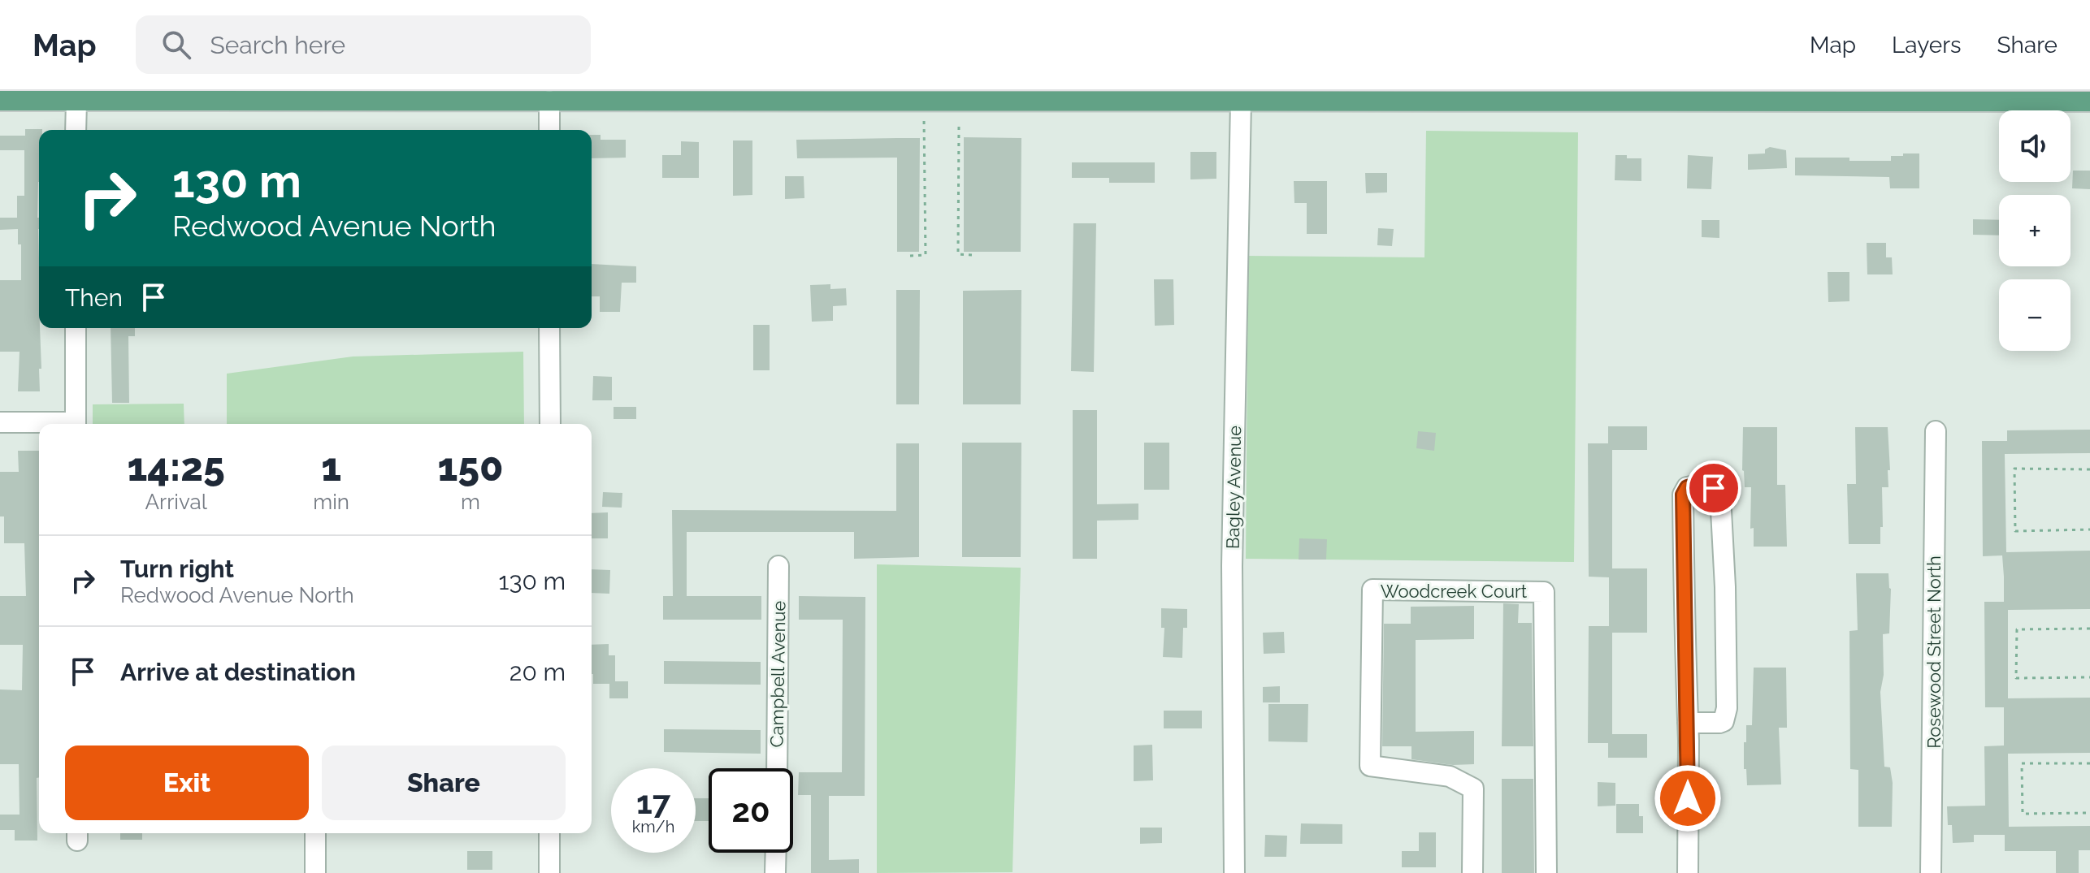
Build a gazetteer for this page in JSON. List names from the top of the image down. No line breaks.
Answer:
{"streets":{"street":["Bagley Avenue","Woodcreek Court","Rosewood Street North","Campbell Avenue"]},"page":{"header":"Map","search":"Search here","nav":["Map","Layers","Share"],"map_buttons":["+","−"],"turn":["130 m","Redwood Avenue North"],"then":"Then","eta":["14:25","Arrival","1","min","150","m"],"list":[{"name":"Turn right","note":"Redwood Avenue North","value":"130 m"},{"name":"Arrive at destination","value":"20 m"}],"buttons":["Exit","Share"],"speed":"17 km/h","limit":"20"}}
